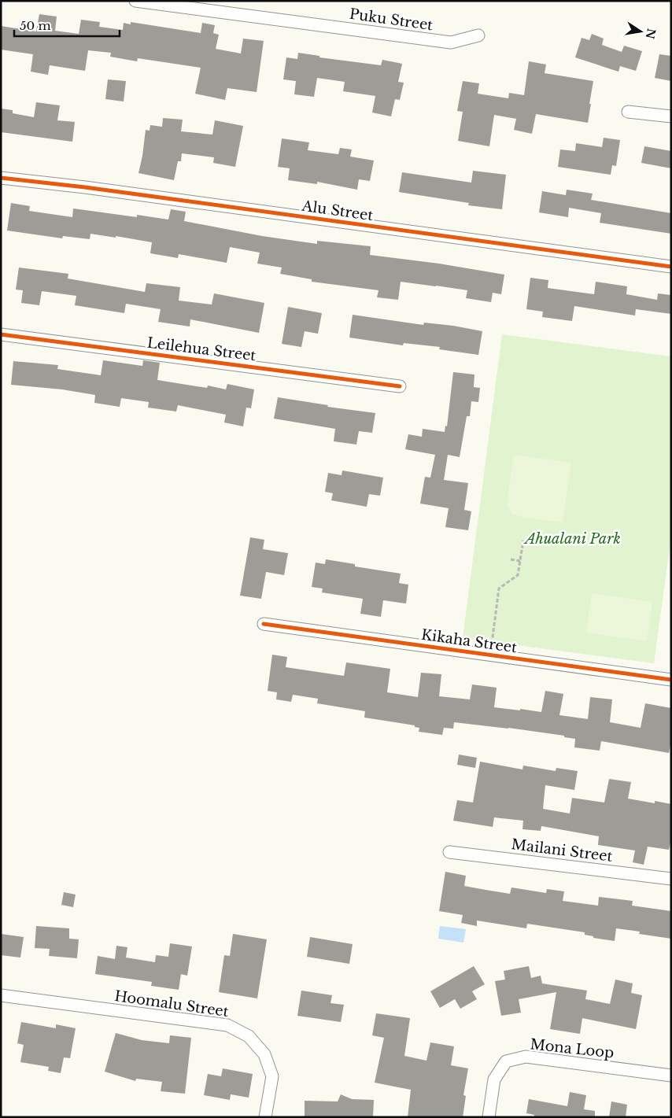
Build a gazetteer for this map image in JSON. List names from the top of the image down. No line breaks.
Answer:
{"streets":{"street":["Puku Street","Alu Street","Leilehua Street","Kikaha Street","Mailani Street","Hoomalu Street","Mona Loop"]},"parks":["Ahualani Park"],"scale_bar":"50 m","north":"right"}
